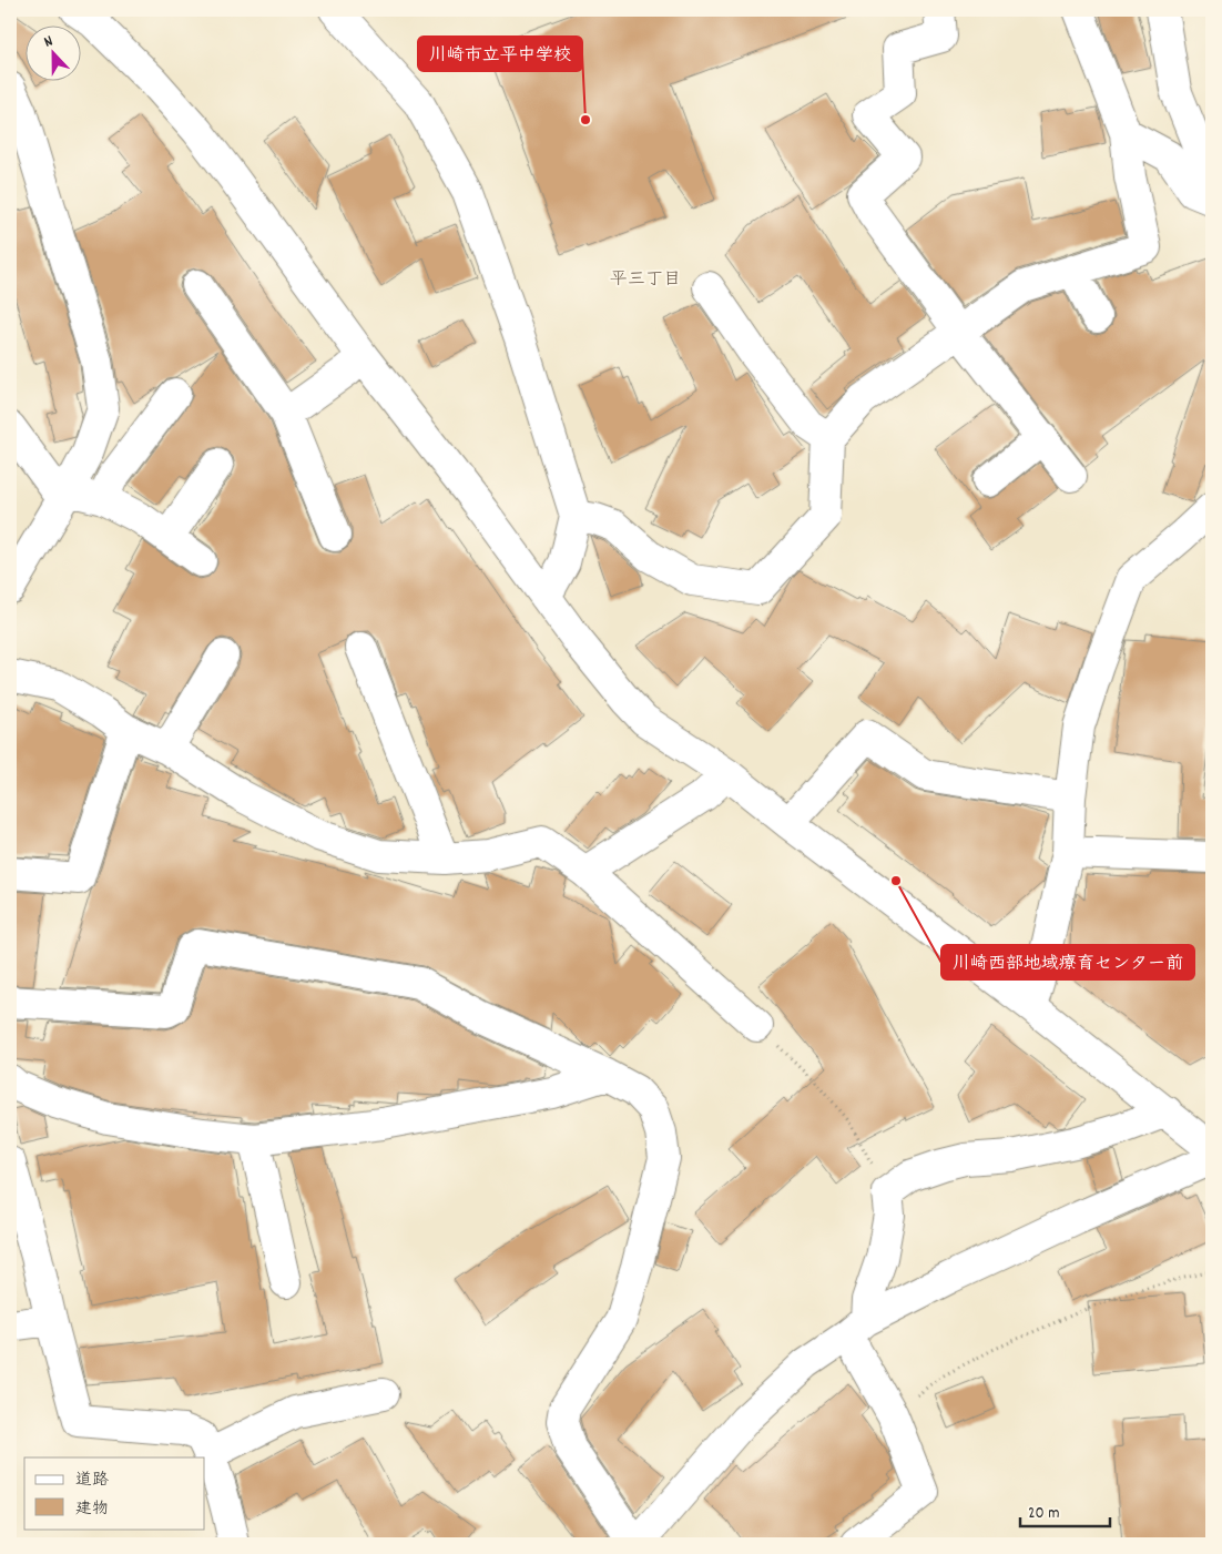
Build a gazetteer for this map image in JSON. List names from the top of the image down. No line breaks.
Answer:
{"districts":["平三丁目"],"places":["川崎市立平中学校","川崎西部地域療育センター前"],"legend":["道路","建物"],"scale_bar":"20 m","north":"top"}
